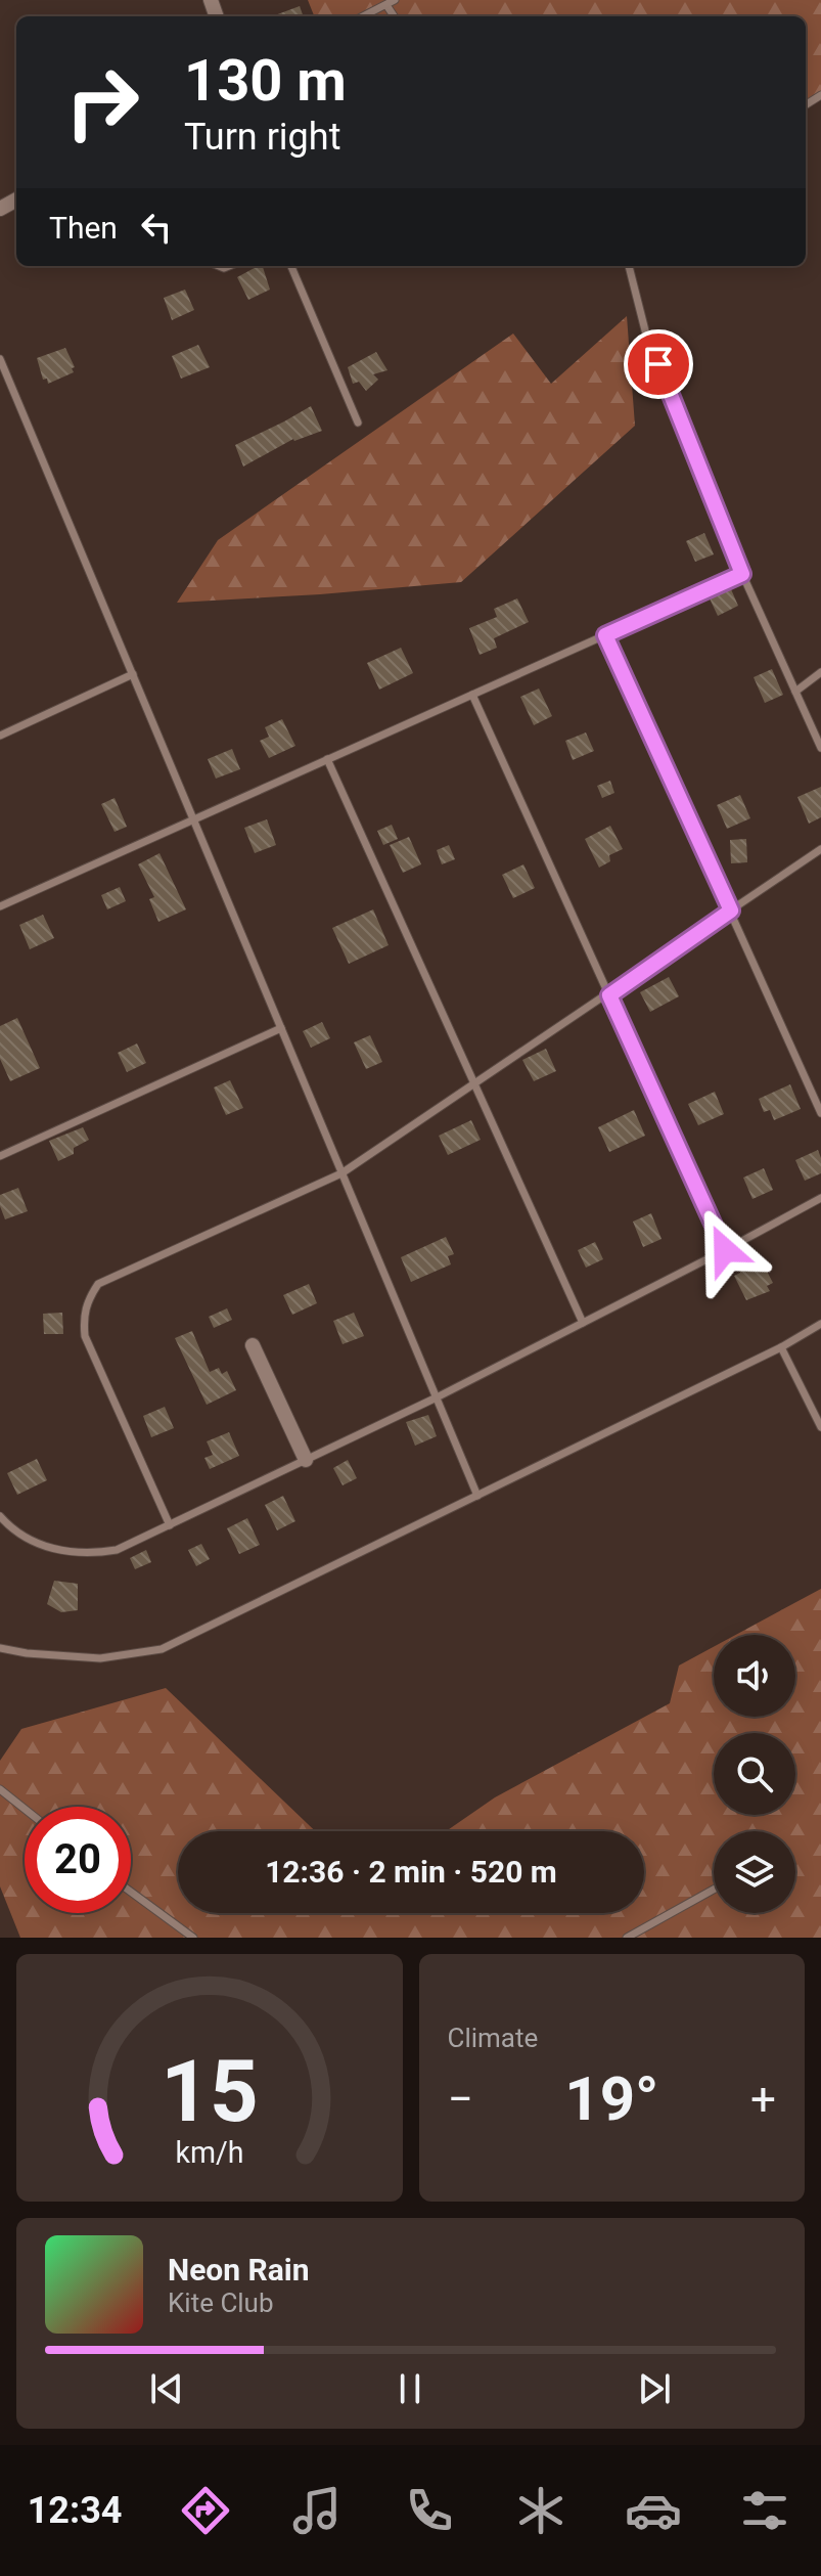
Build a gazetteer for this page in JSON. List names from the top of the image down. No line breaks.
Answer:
{"page":{"turn":["130 m","Turn right"],"then":"Then","limit":"20","trip":"12:36 · 2 min · 520 m","tile":"Climate","heat":["−","19°","+"],"song":["Neon Rain","Kite Club"],"tabs":"12:34","gauge":["15","km/h"]}}
